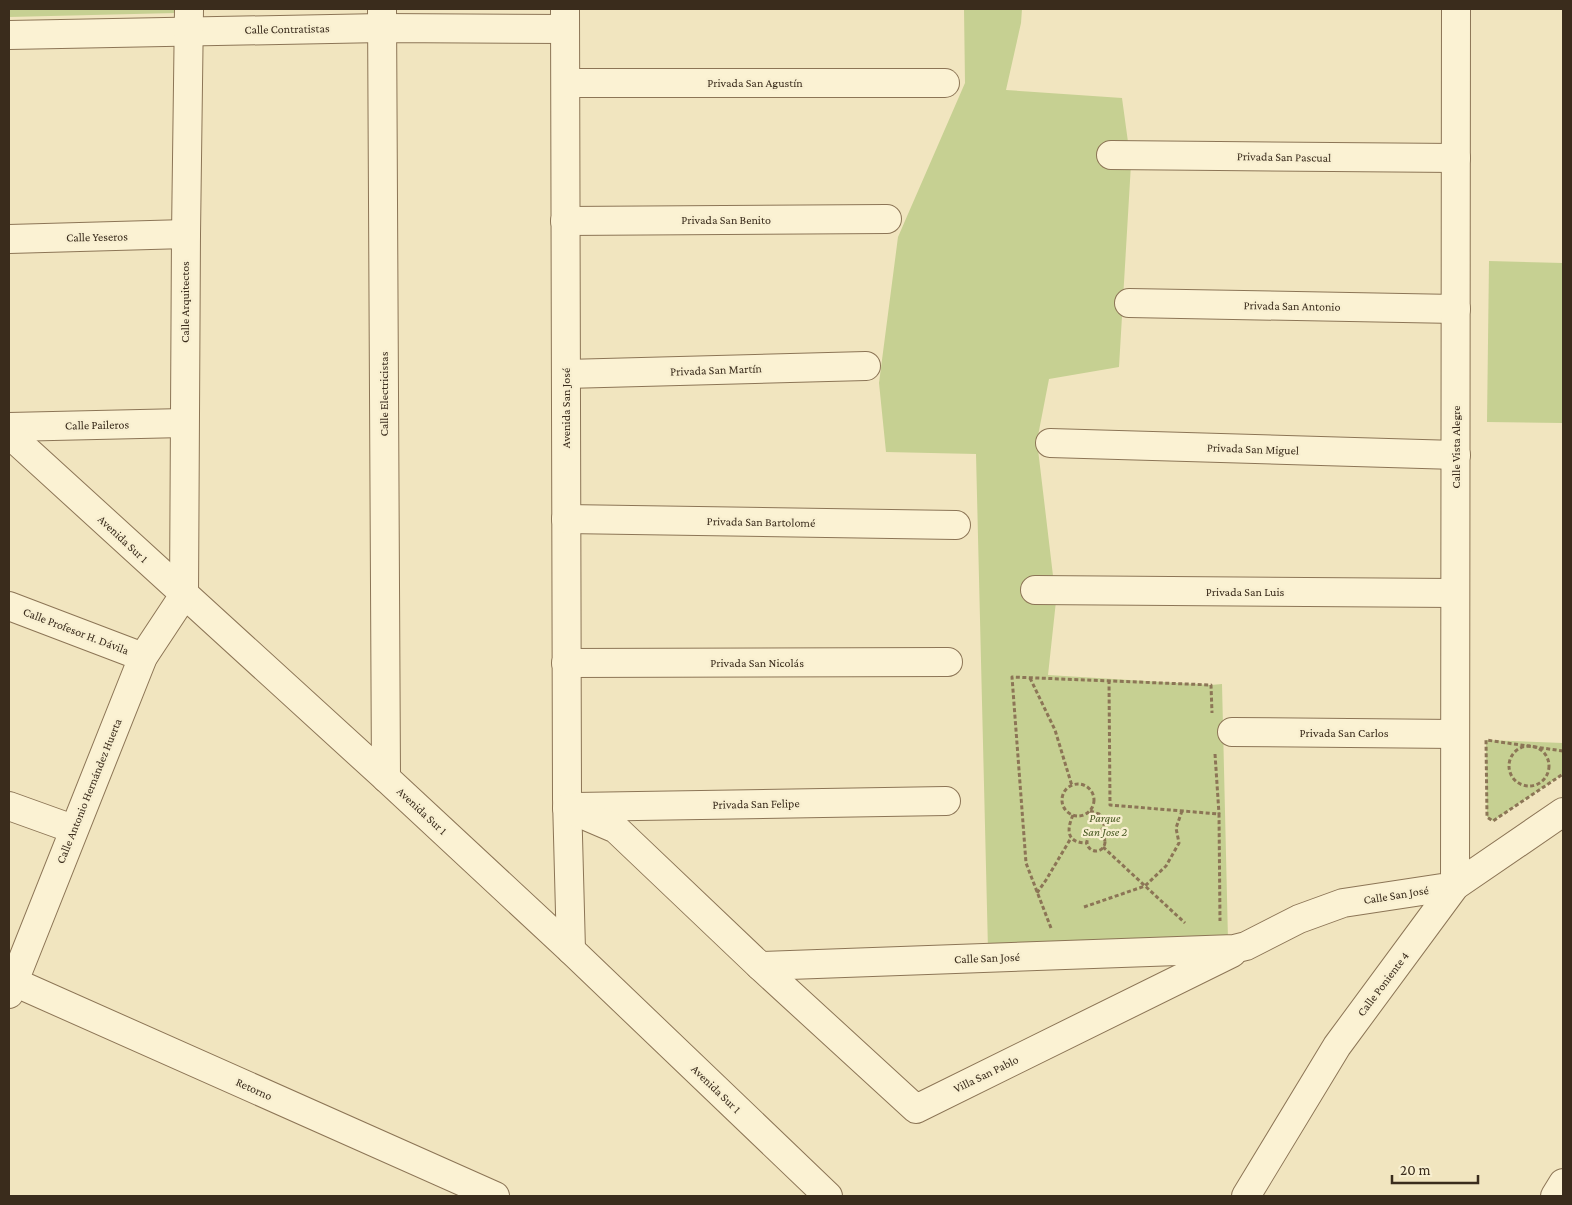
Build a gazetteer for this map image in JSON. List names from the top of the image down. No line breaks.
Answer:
{"streets":{"street":["Calle Contratistas","Privada San Agustín","Privada San Pascual","Privada San Benito","Calle Yeseros","Calle Arquitectos","Privada San Antonio","Privada San Martín","Calle Electricistas","Avenida San José","Calle Paileros","Calle Vista Alegre","Privada San Miguel","Privada San Bartolomé","Avenida Sur 1","Privada San Luis","Calle Profesor H. Dávila","Privada San Nicolás","Privada San Carlos","Calle Antonio Hernández Huerta","Privada San Felipe","Calle San José","Calle Poniente 4","Villa San Pablo","Retorno"]},"crossings":[["Calle Contratistas","Calle Arquitectos"],["Calle Contratistas","Calle Electricistas"],["Calle Contratistas","Avenida San José"],["Privada San Agustín","Avenida San José"],["Privada San Pascual","Calle Vista Alegre"],["Privada San Benito","Avenida San José"],["Calle Yeseros","Calle Arquitectos"],["Calle Arquitectos","Calle Paileros"],["Calle Arquitectos","Avenida Sur 1"],["Calle Arquitectos","Calle Antonio Hernández Huerta"],["Privada San Antonio","Calle Vista Alegre"],["Privada San Martín","Avenida San José"],["Calle Electricistas","Avenida Sur 1"],["Avenida San José","Privada San Bartolomé"],["Avenida San José","Avenida Sur 1"],["Avenida San José","Privada San Nicolás"],["Avenida San José","Privada San Felipe"],["Calle Vista Alegre","Privada San Miguel"],["Calle Vista Alegre","Privada San Luis"],["Calle Vista Alegre","Privada San Carlos"],["Calle Vista Alegre","Calle San José"],["Calle Vista Alegre","Calle Poniente 4"],["Avenida Sur 1","Calle Antonio Hernández Huerta"],["Calle Profesor H. Dávila","Calle Antonio Hernández Huerta"],["Calle Antonio Hernández Huerta","Retorno"],["Calle San José","Calle Poniente 4"],["Calle San José","Villa San Pablo"]],"parks":["Parque San Jose 2"],"scale_bar":"20 m"}
